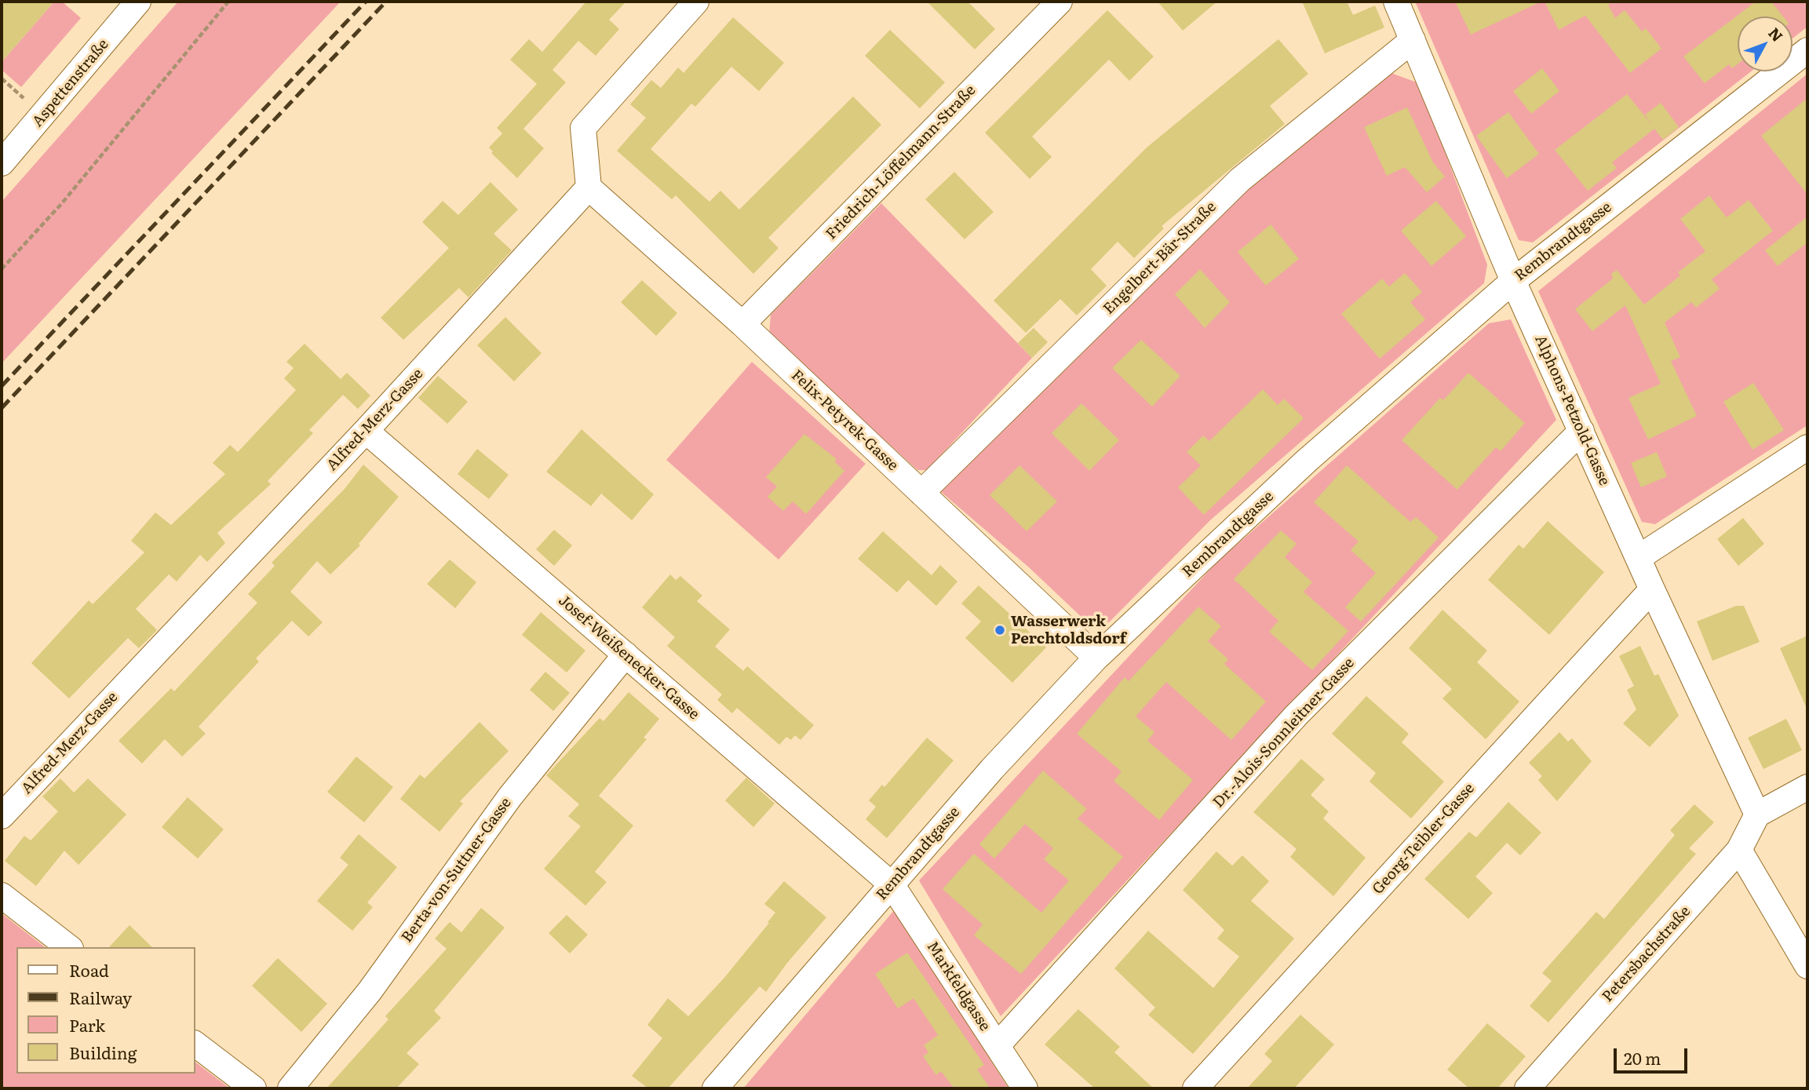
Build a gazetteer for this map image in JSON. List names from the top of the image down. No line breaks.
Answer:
{"streets":{"street":["Aspettenstraße","Friedrich-Löffelmann-Straße","Rembrandtgasse","Engelbert-Bär-Straße","Alphons-Petzold-Gasse","Alfred-Merz-Gasse","Felix-Petyrek-Gasse","Josef-Weißenecker-Gasse","Dr.-Alois-Sonnleitner-Gasse","Georg-Teibler-Gasse","Berta-von-Suttner-Gasse","Petersbachstraße","Markfeldgasse"]},"crossings":[["Friedrich-Löffelmann-Straße","Felix-Petyrek-Gasse"],["Rembrandtgasse","Alphons-Petzold-Gasse"],["Rembrandtgasse","Felix-Petyrek-Gasse"],["Rembrandtgasse","Josef-Weißenecker-Gasse"],["Rembrandtgasse","Markfeldgasse"],["Engelbert-Bär-Straße","Alphons-Petzold-Gasse"],["Engelbert-Bär-Straße","Felix-Petyrek-Gasse"],["Alphons-Petzold-Gasse","Dr.-Alois-Sonnleitner-Gasse"],["Alphons-Petzold-Gasse","Georg-Teibler-Gasse"],["Alphons-Petzold-Gasse","Petersbachstraße"],["Alfred-Merz-Gasse","Felix-Petyrek-Gasse"],["Alfred-Merz-Gasse","Josef-Weißenecker-Gasse"],["Josef-Weißenecker-Gasse","Berta-von-Suttner-Gasse"],["Josef-Weißenecker-Gasse","Markfeldgasse"],["Dr.-Alois-Sonnleitner-Gasse","Markfeldgasse"]],"places":["Wasserwerk Perchtoldsdorf"],"legend":["Road","Railway","Park","Building"],"scale_bar":"20 m","north":"top right"}
